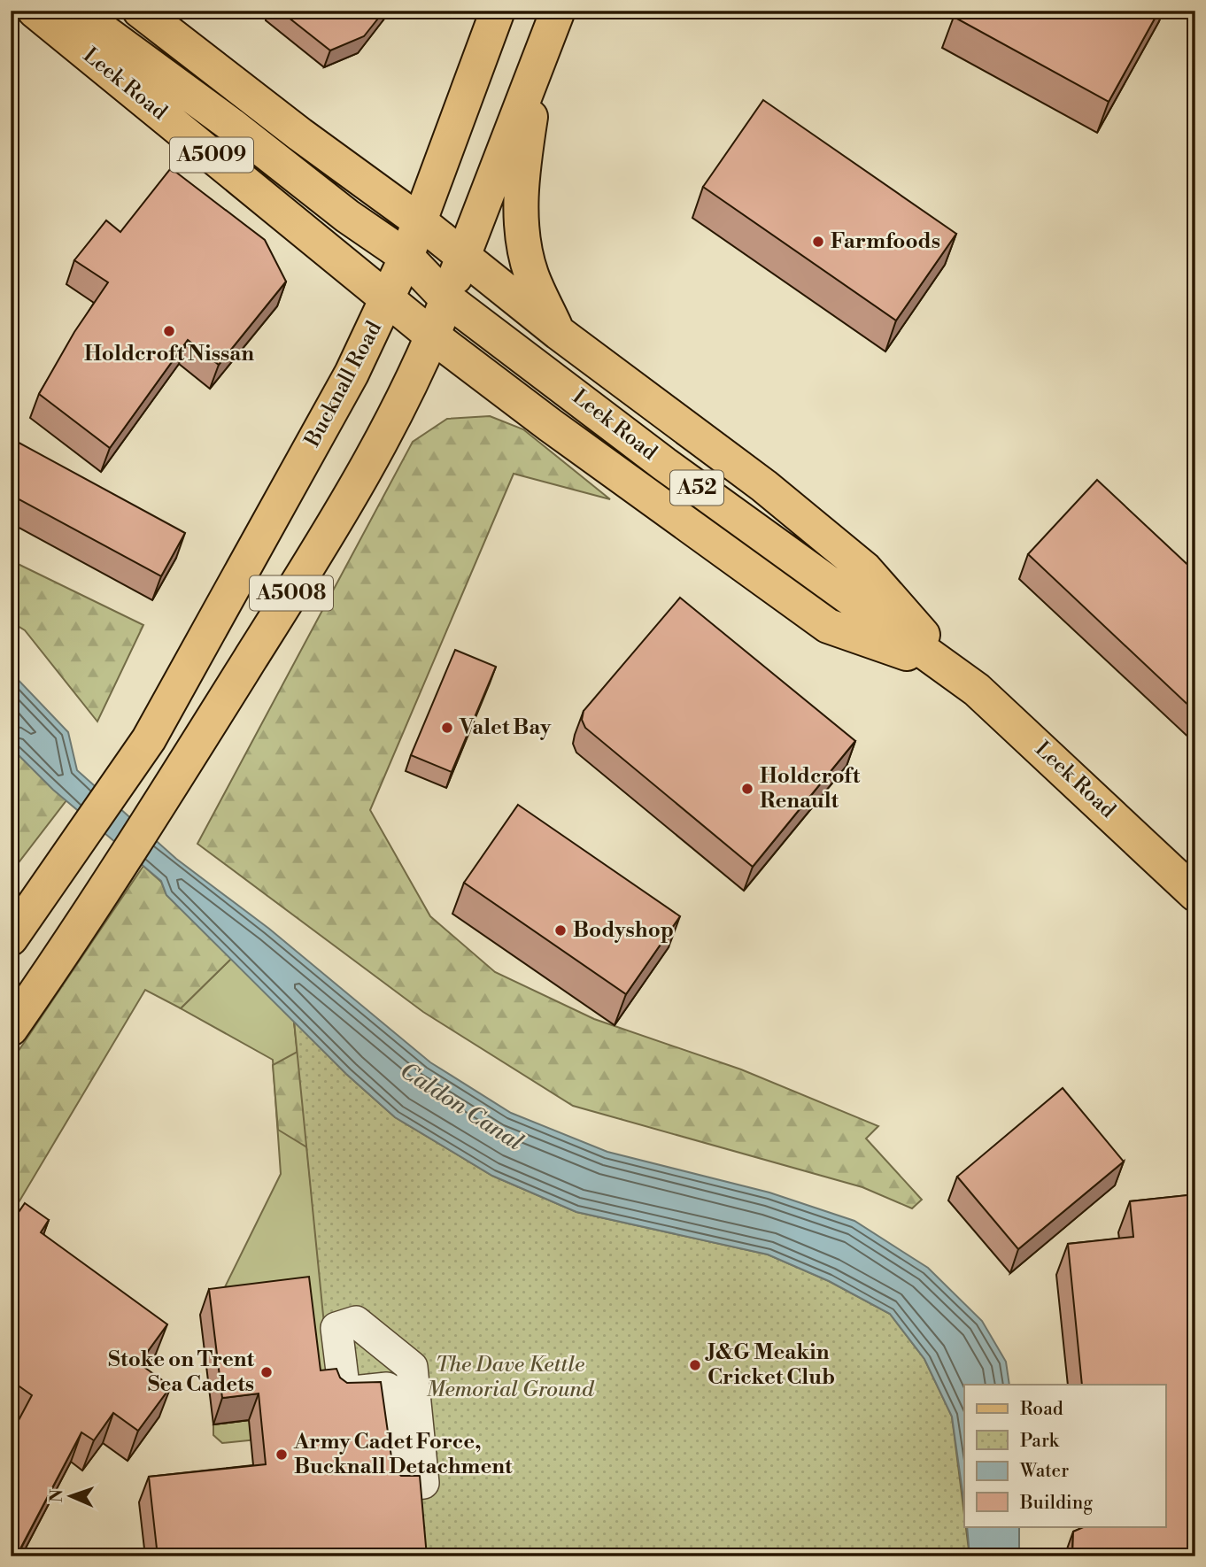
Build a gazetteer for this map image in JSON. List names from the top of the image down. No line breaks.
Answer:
{"streets":{"main road":["Leek Road","A5009","Bucknall Road","A52","A5008"]},"crossings":[["Leek Road","A5009"],["Leek Road","Bucknall Road"],["Leek Road","A52"],["Leek Road","A5008"],["A5009","Bucknall Road"]],"water":["Caldon Canal"],"parks":["The Dave Kettle Memorial Ground"],"places":["Farmfoods","Holdcroft Nissan","Valet Bay","Holdcroft Renault","Bodyshop","J&G Meakin Cricket Club","Stoke on Trent Sea Cadets","Army Cadet Force, Bucknall Detachment"],"legend":["Road","Park","Water","Building"],"north":"left"}
